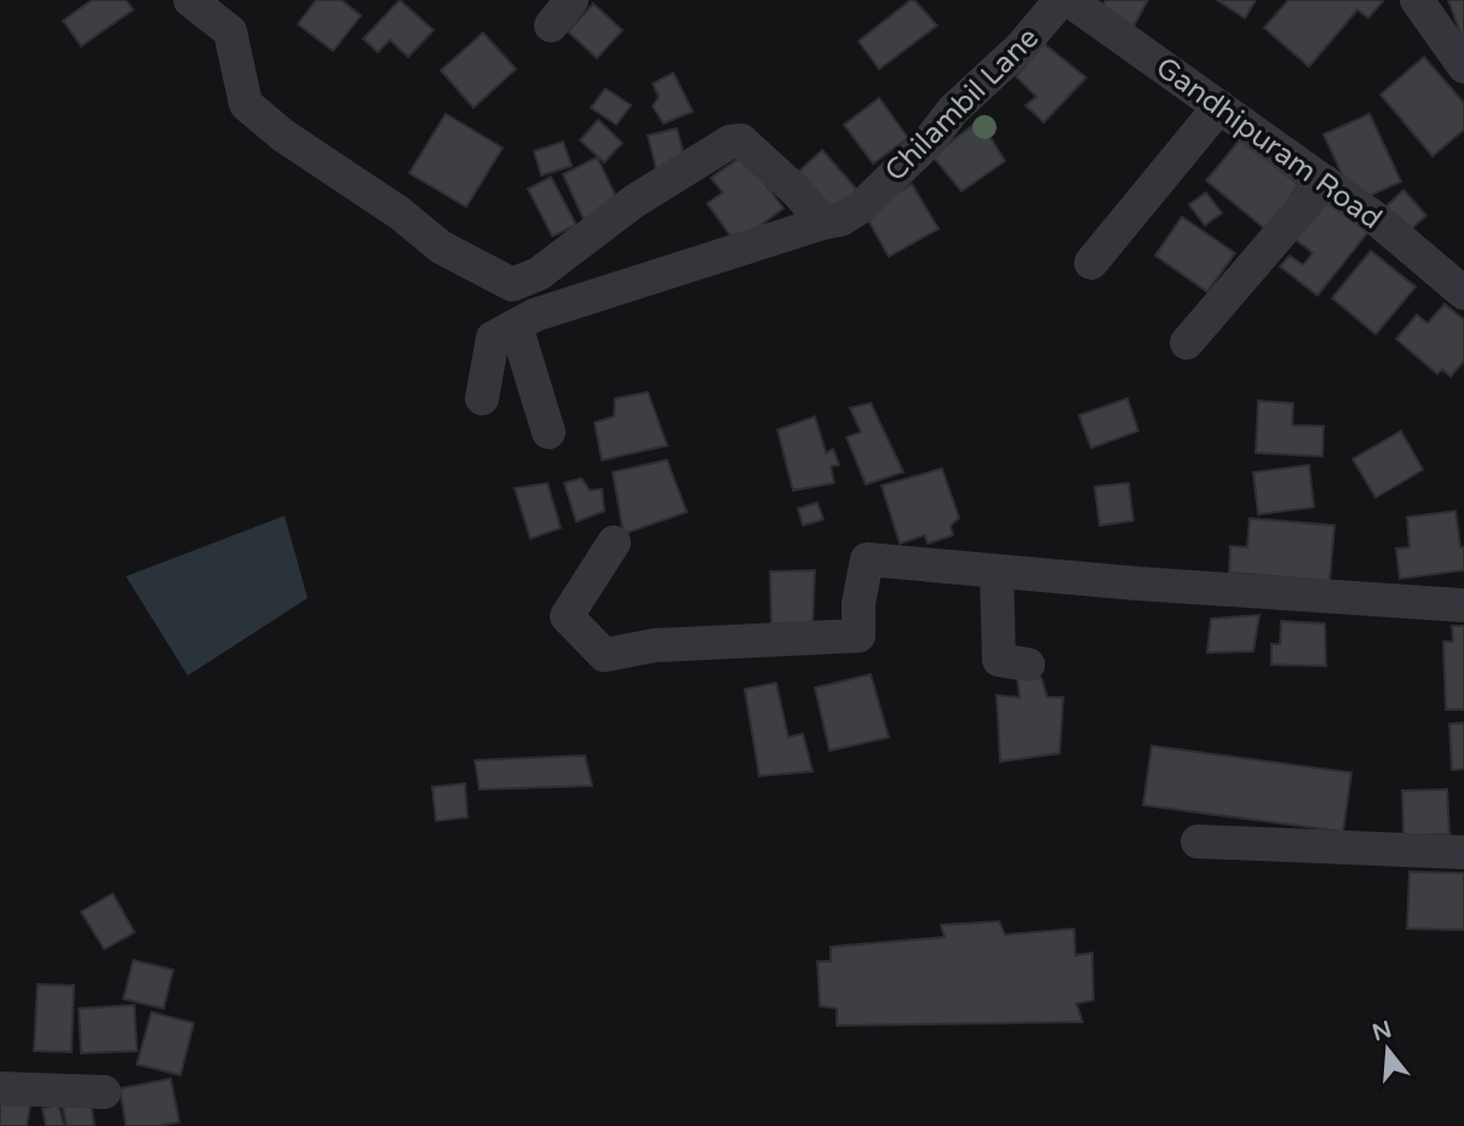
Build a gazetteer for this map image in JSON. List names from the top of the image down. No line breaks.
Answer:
{"streets":{"street":["Chilambil Lane","Gandhipuram Road"]},"north":"top"}
